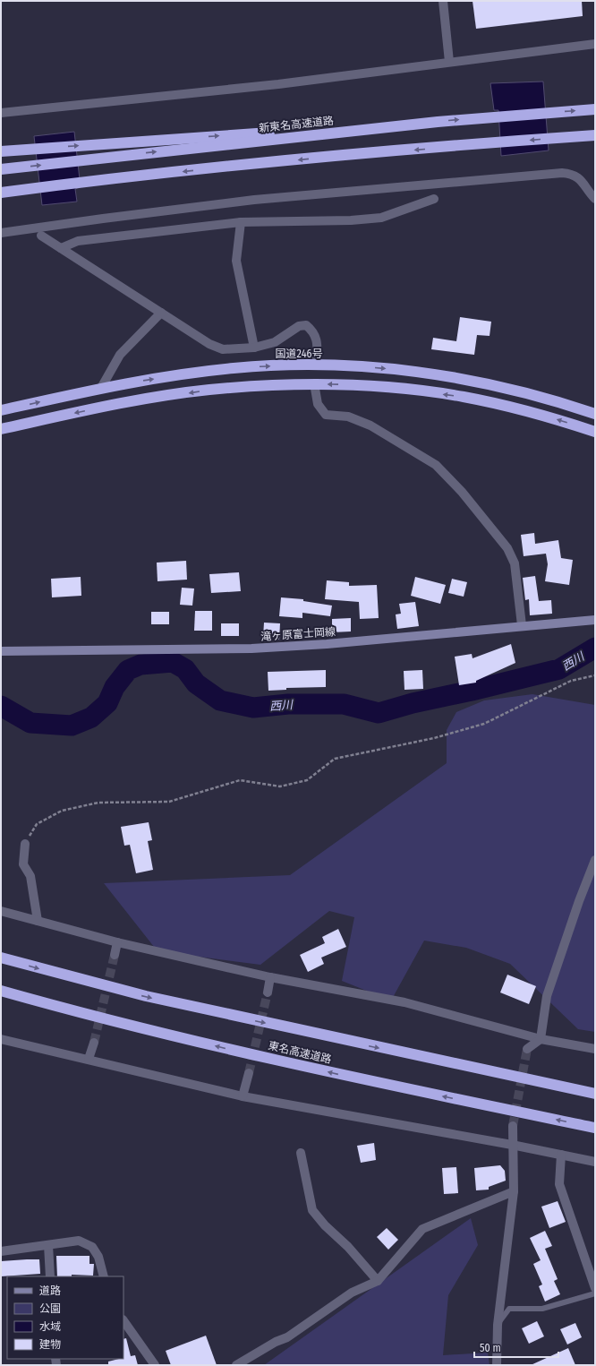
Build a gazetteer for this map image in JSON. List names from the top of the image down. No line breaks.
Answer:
{"streets":{"highway":["新東名高速道路","国道246号","東名高速道路"],"main road":["滝ヶ原富士岡線"]},"water":["西川"],"legend":["道路","公園","水域","建物"],"scale_bar":"50 m"}
